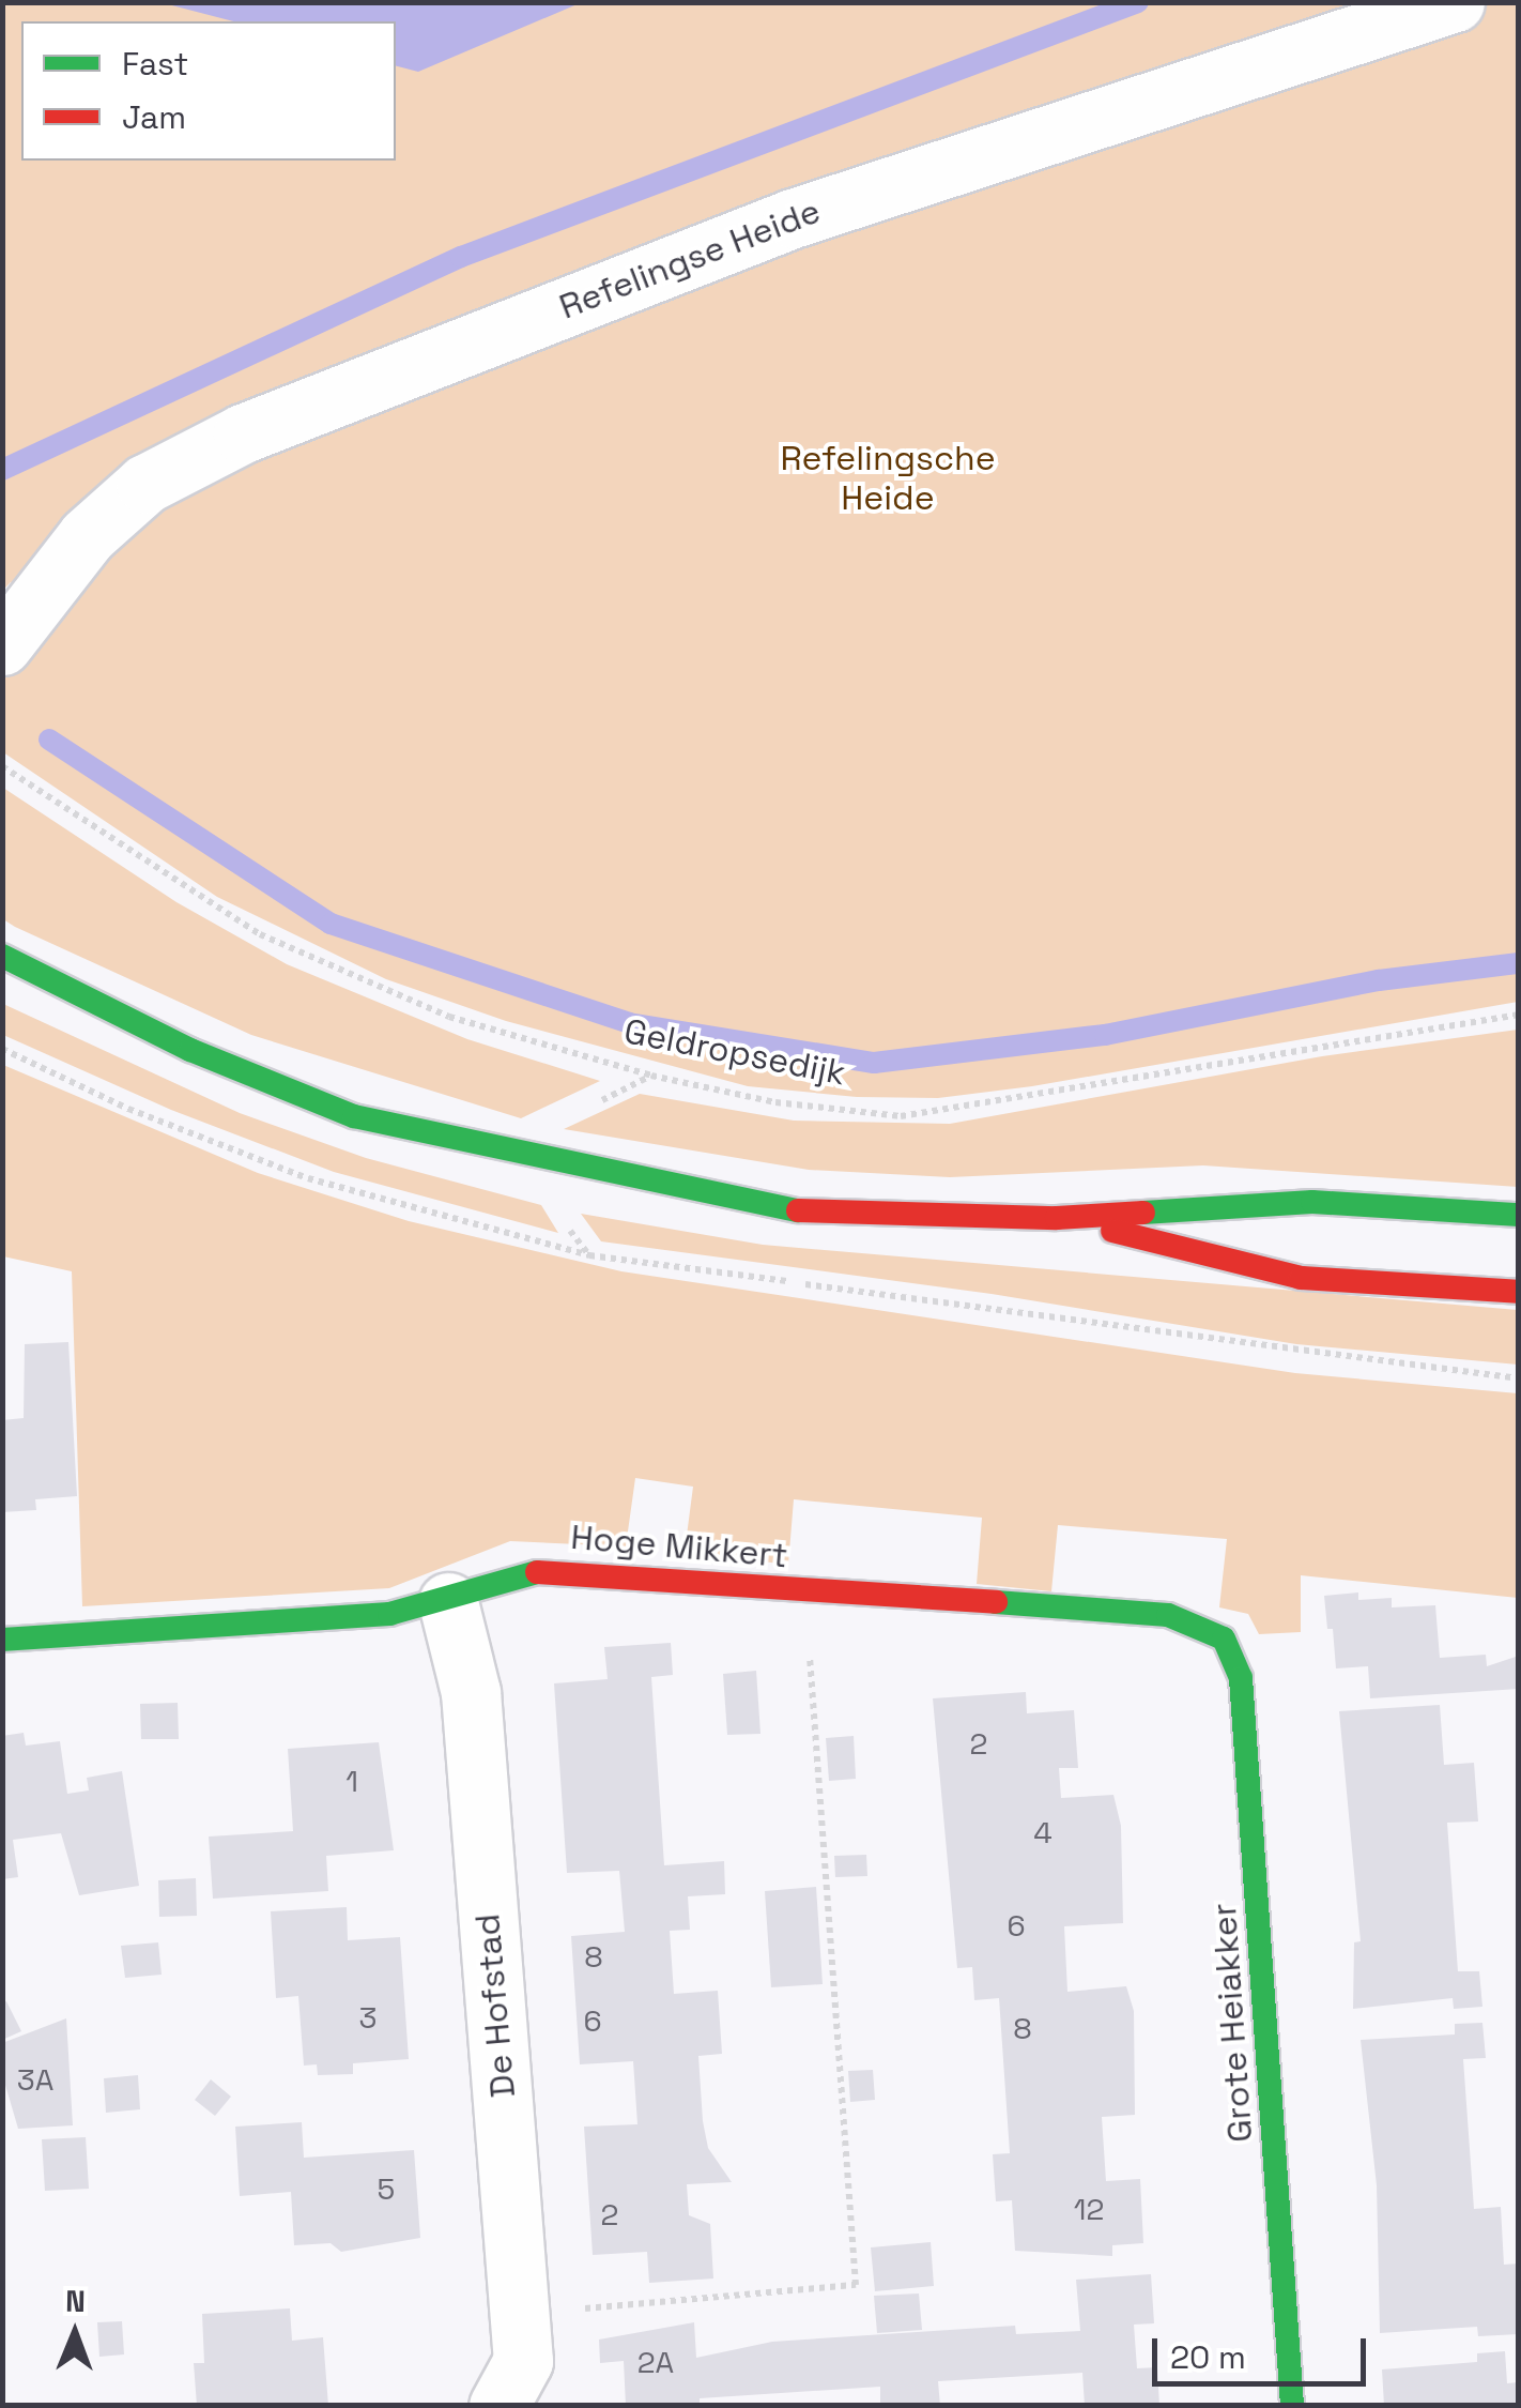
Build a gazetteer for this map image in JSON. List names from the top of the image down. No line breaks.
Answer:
{"streets":{"street":["Refelingse Heide","Hoge Mikkert","De Hofstad","Grote Heiakker"],"path":["Geldropsedijk"]},"crossings":[["Hoge Mikkert","De Hofstad"],["Hoge Mikkert","Grote Heiakker"]],"parks":["Refelingsche Heide"],"house_numbers":["2","1","4","6","8","3","6","8","3A","5","12","2","2A"],"legend":["Fast","Jam"],"scale_bar":"20 m","north":"top"}
